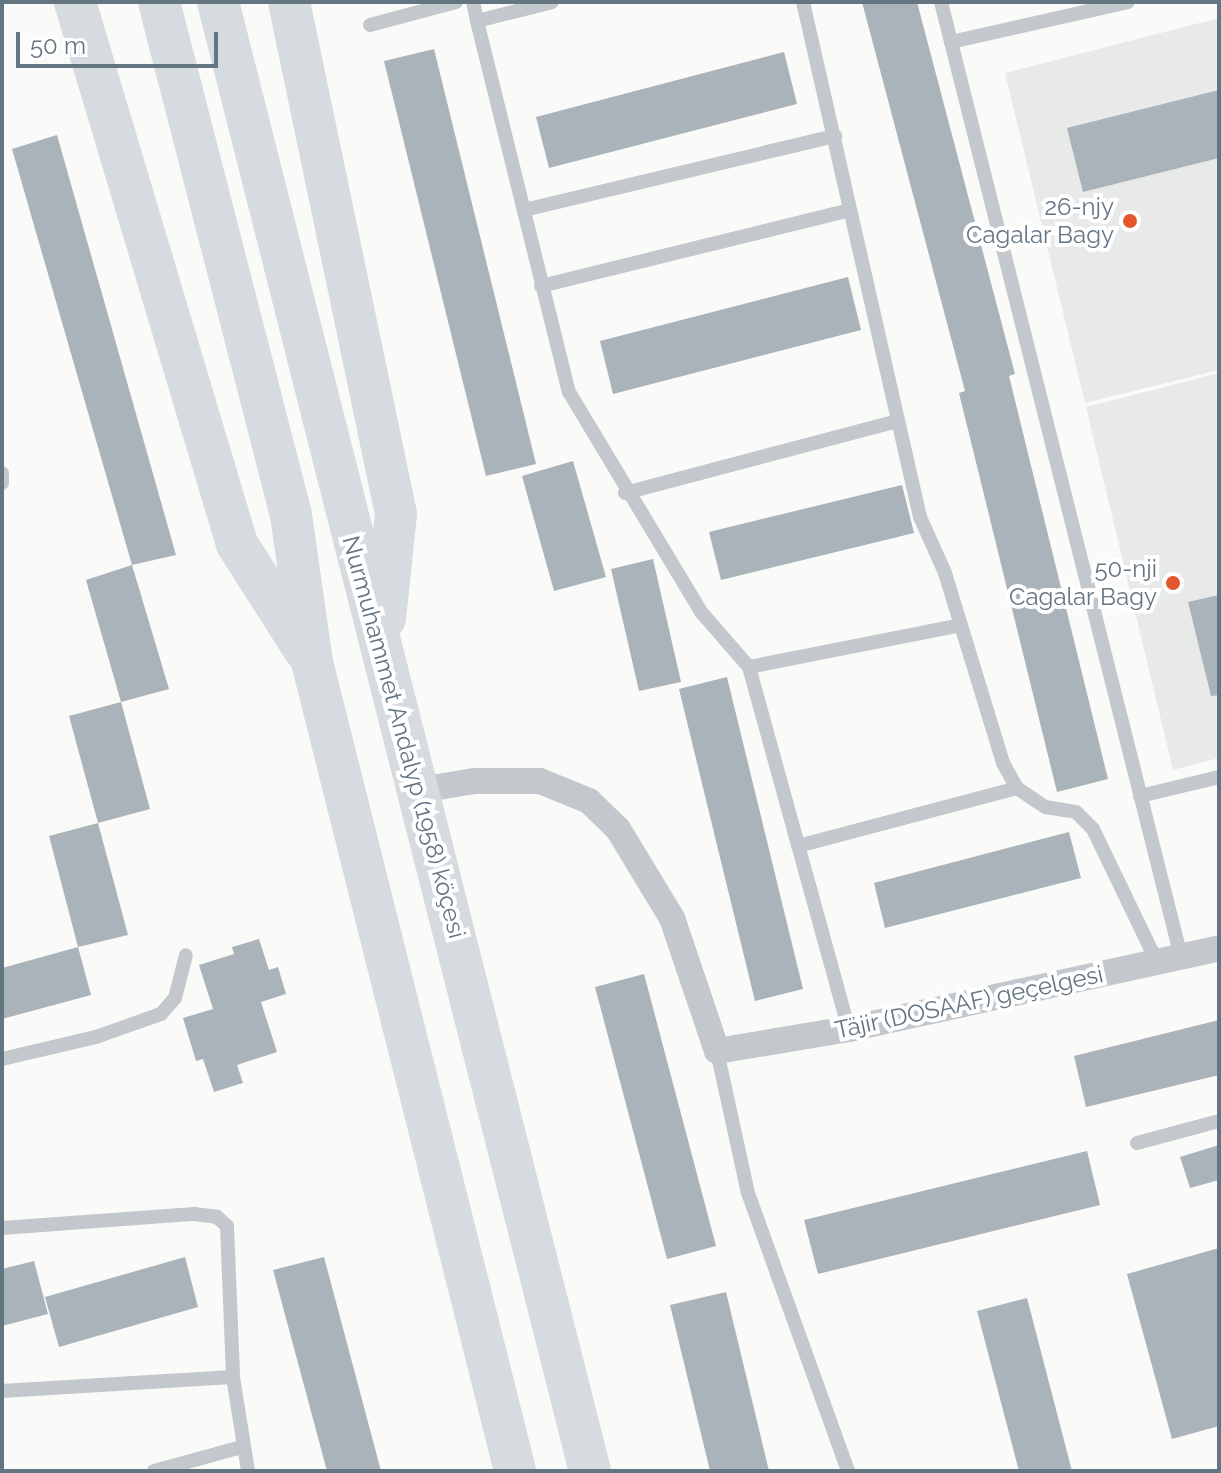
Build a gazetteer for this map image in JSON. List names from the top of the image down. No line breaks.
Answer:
{"streets":{"main road":["Nurmuhammet Andalyp (1958) köçesi"],"street":["Täjir (DOSAAF) geçelgesi"]},"places":["26-njy Cagalar Bagy","50-nji Cagalar Bagy"],"scale_bar":"50 m"}
